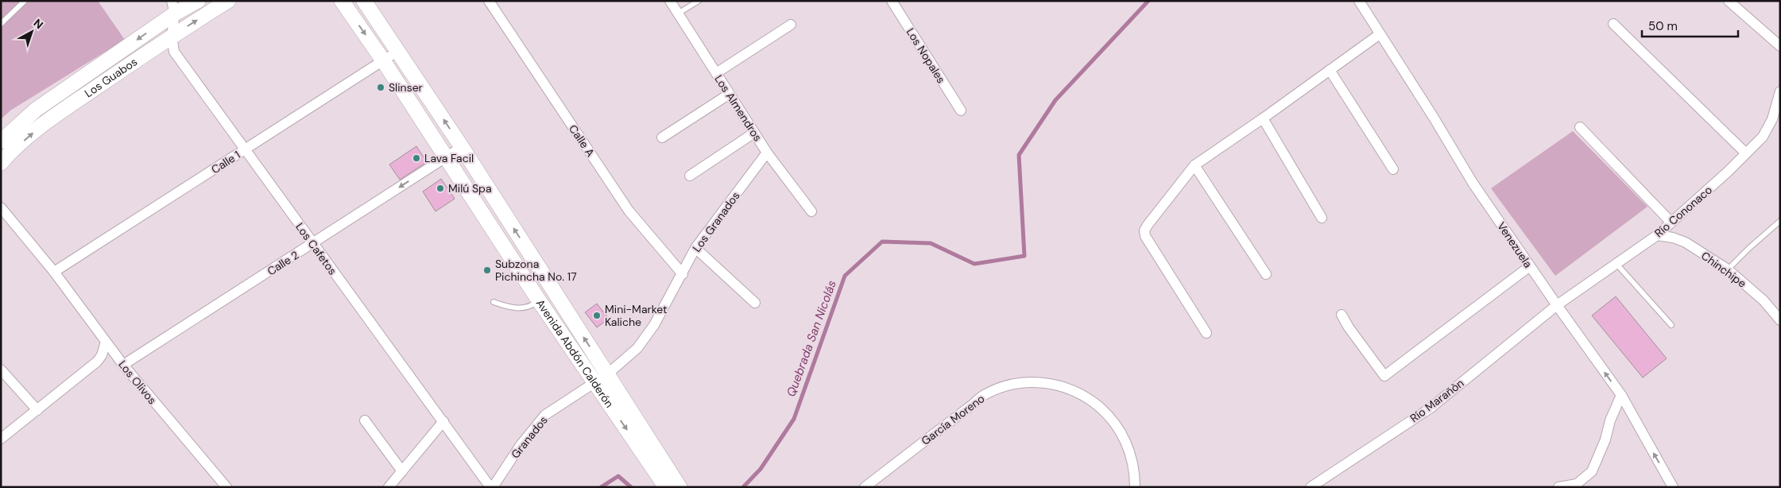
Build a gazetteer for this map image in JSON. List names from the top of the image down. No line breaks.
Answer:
{"streets":{"main road":["Los Guabos","Avenida Abdón Calderón"],"street":["Los Nopales","Los Almendros","Calle A","Calle 1","Río Cononaco","Los Granados","Venezuela","Los Cafetos","Calle 2","Chinchipe","Los Olivos","Río Marañòn","García Moreno","Granados"]},"crossings":[["Los Guabos","Los Cafetos"],["Los Almendros","Los Granados"],["Calle A","Los Granados"],["Calle 1","Los Cafetos"],["Calle 1","Avenida Abdón Calderón"],["Calle 1","Los Olivos"],["Río Cononaco","Venezuela"],["Río Cononaco","Chinchipe"],["Río Cononaco","Río Marañòn"],["Los Granados","Avenida Abdón Calderón"],["Los Granados","Granados"],["Venezuela","Río Marañòn"],["Los Cafetos","Calle 2"],["Los Cafetos","Granados"],["Calle 2","Avenida Abdón Calderón"],["Calle 2","Los Olivos"],["Avenida Abdón Calderón","Granados"]],"one_way":["Venezuela","Calle 2"],"water":["Quebrada San Nicolás"],"places":["Slinser","Lava Facil","Milú Spa","Subzona Pichincha No. 17","Mini-Market Kaliche"],"scale_bar":"50 m","north":"top right"}
